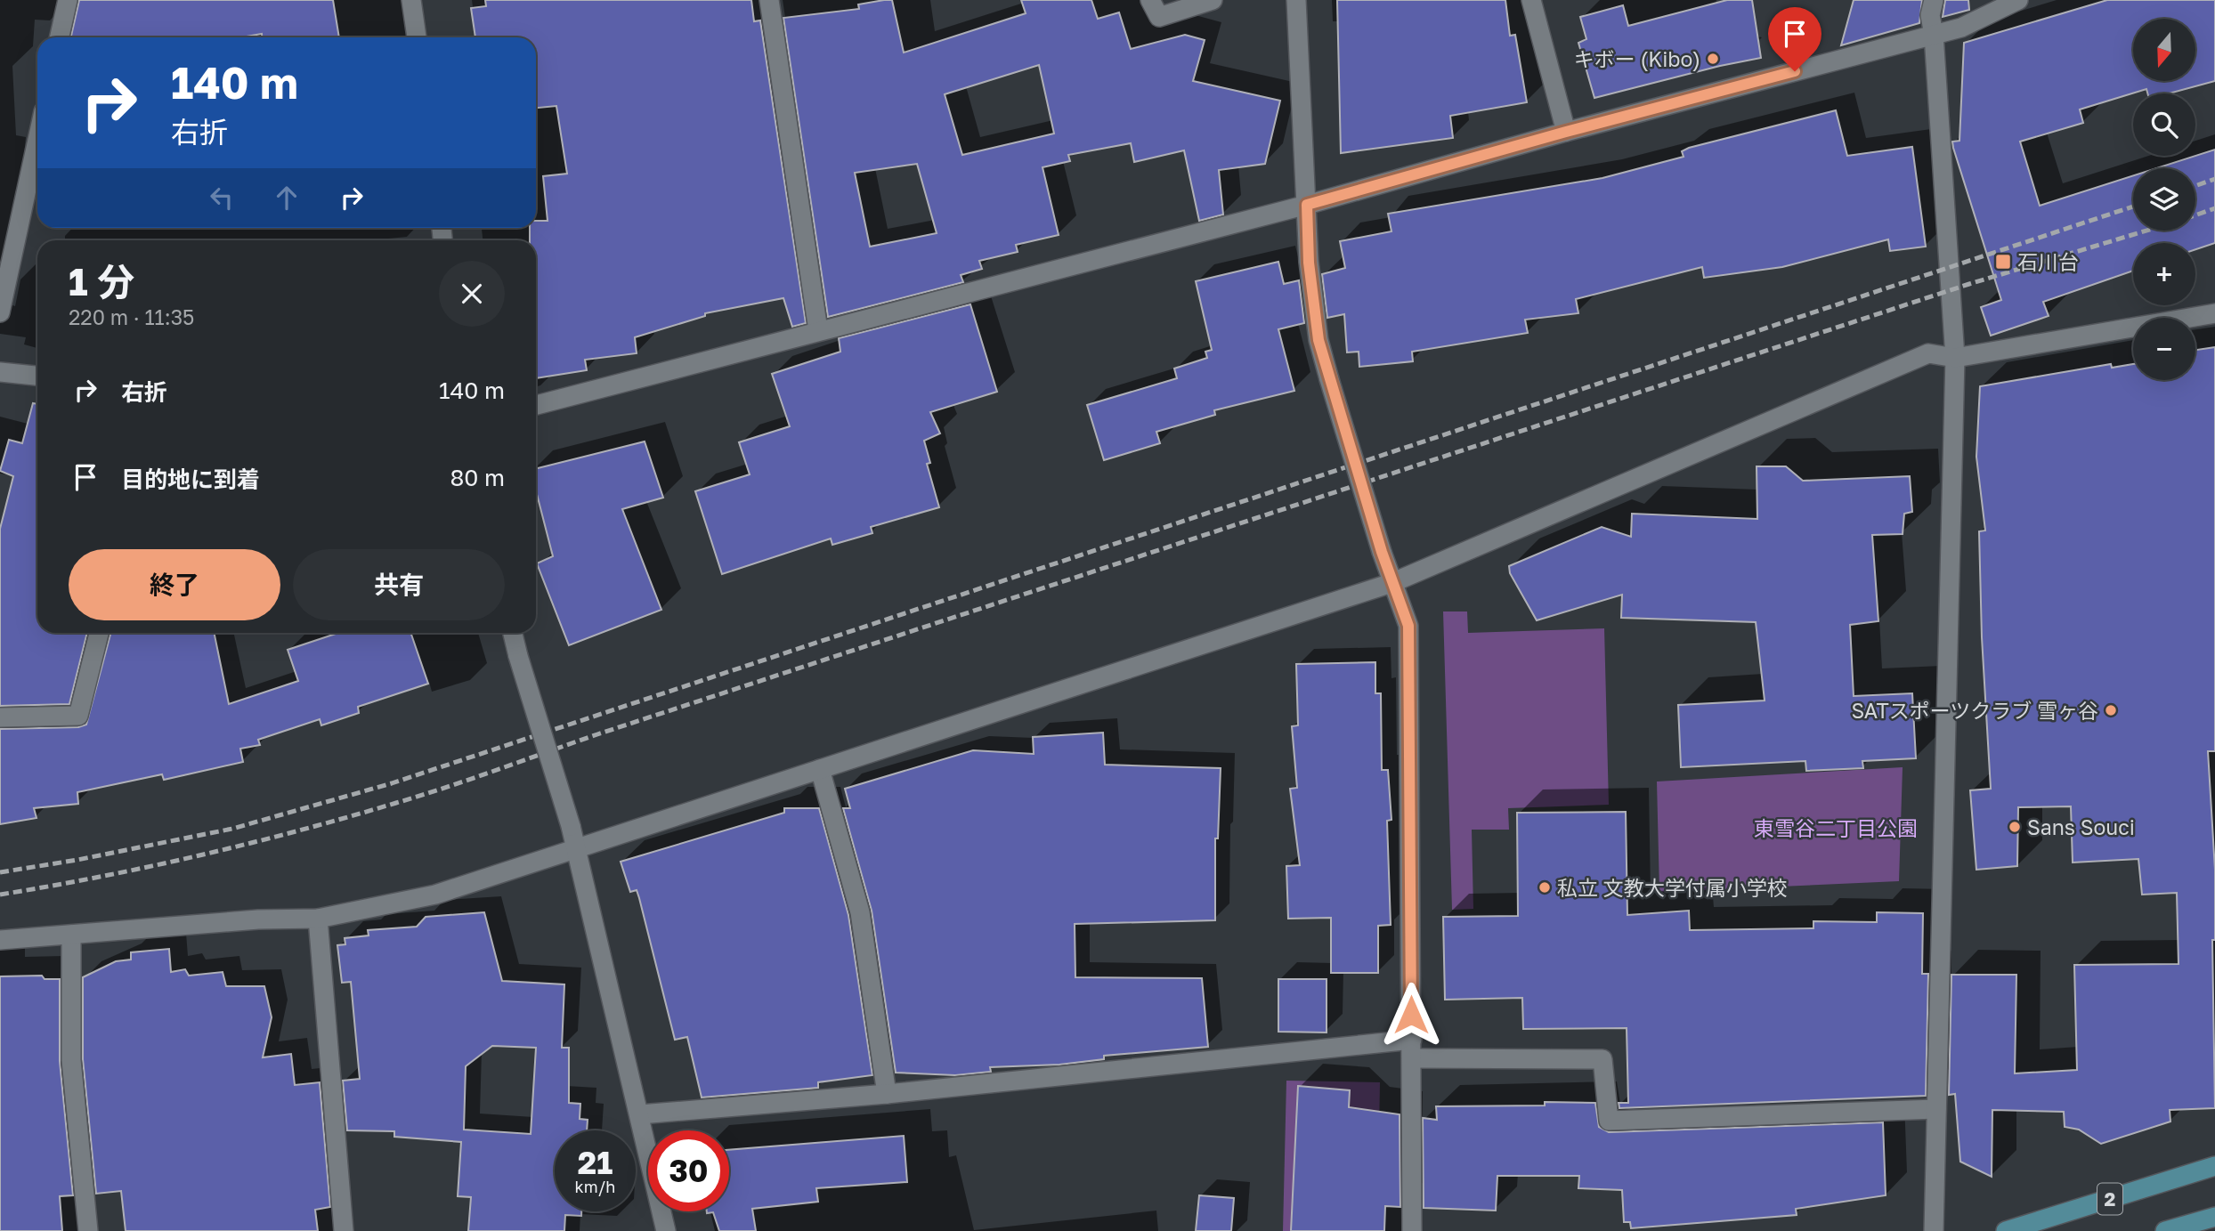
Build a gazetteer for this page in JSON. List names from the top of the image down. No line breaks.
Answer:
{"streets":{"main road":["2"]},"parks":["東雪谷二丁目公園"],"places":{"other":["キボー (Kibo)","SATスポーツクラブ 雪ヶ谷","Sans Souci","私立 文教大学付属小学校"],"transit":["石川台"]},"north":"bottom","page":{"map_buttons":["+","−"],"turn":["140 m","右折"],"heading":["1 分","220 m · 11:35"],"list":[{"name":"右折","value":"140 m"},{"name":"目的地に到着","value":"80 m"}],"buttons":["終了","共有"],"speed":"21 km/h","limit":"30"}}
